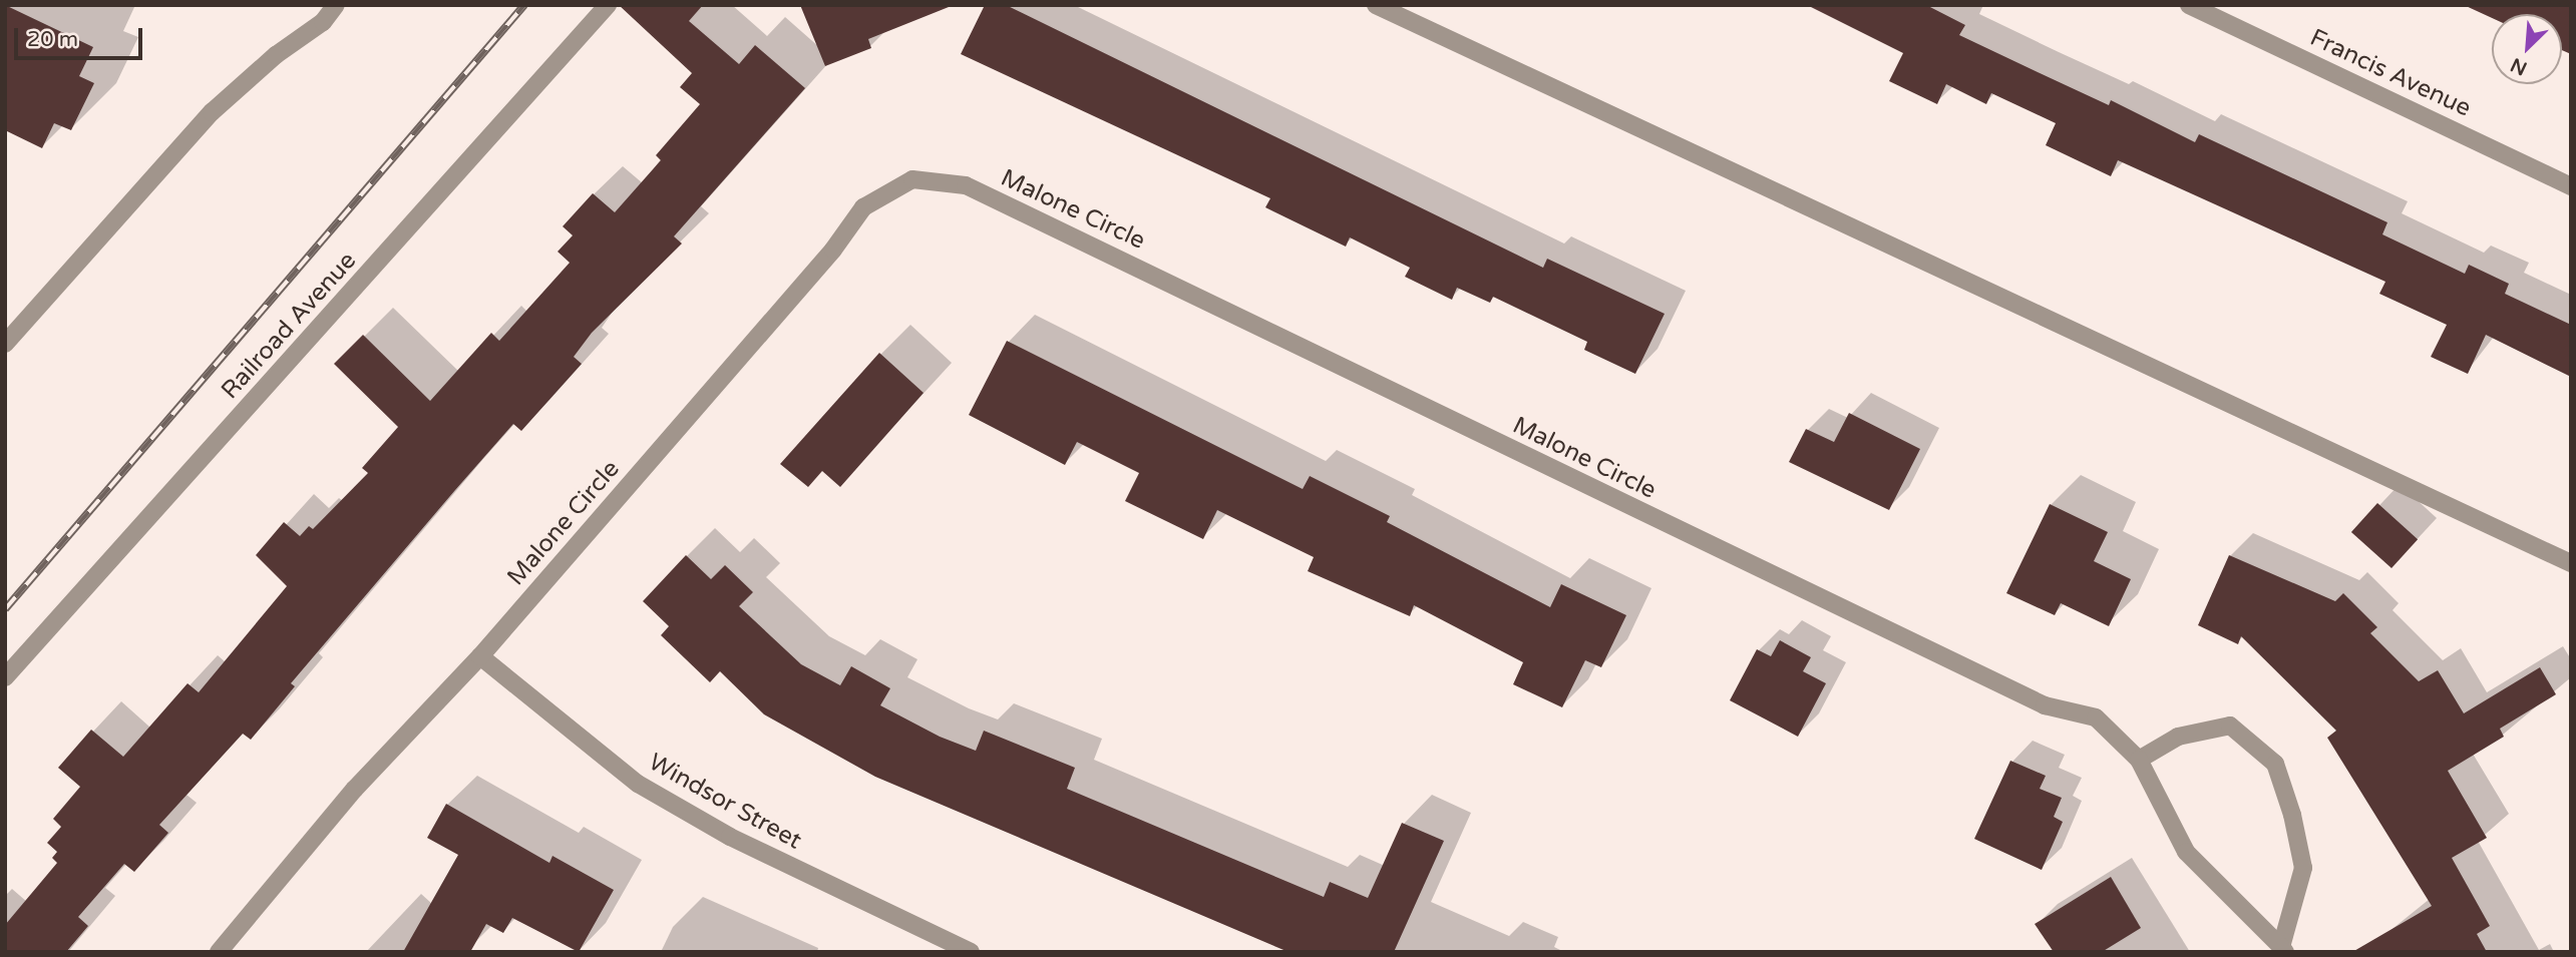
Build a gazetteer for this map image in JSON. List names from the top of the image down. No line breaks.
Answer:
{"streets":{"street":["Francis Avenue","Malone Circle","Railroad Avenue","Windsor Street"]},"crossings":[["Malone Circle","Windsor Street"]],"scale_bar":"20 m","north":"bottom left"}
